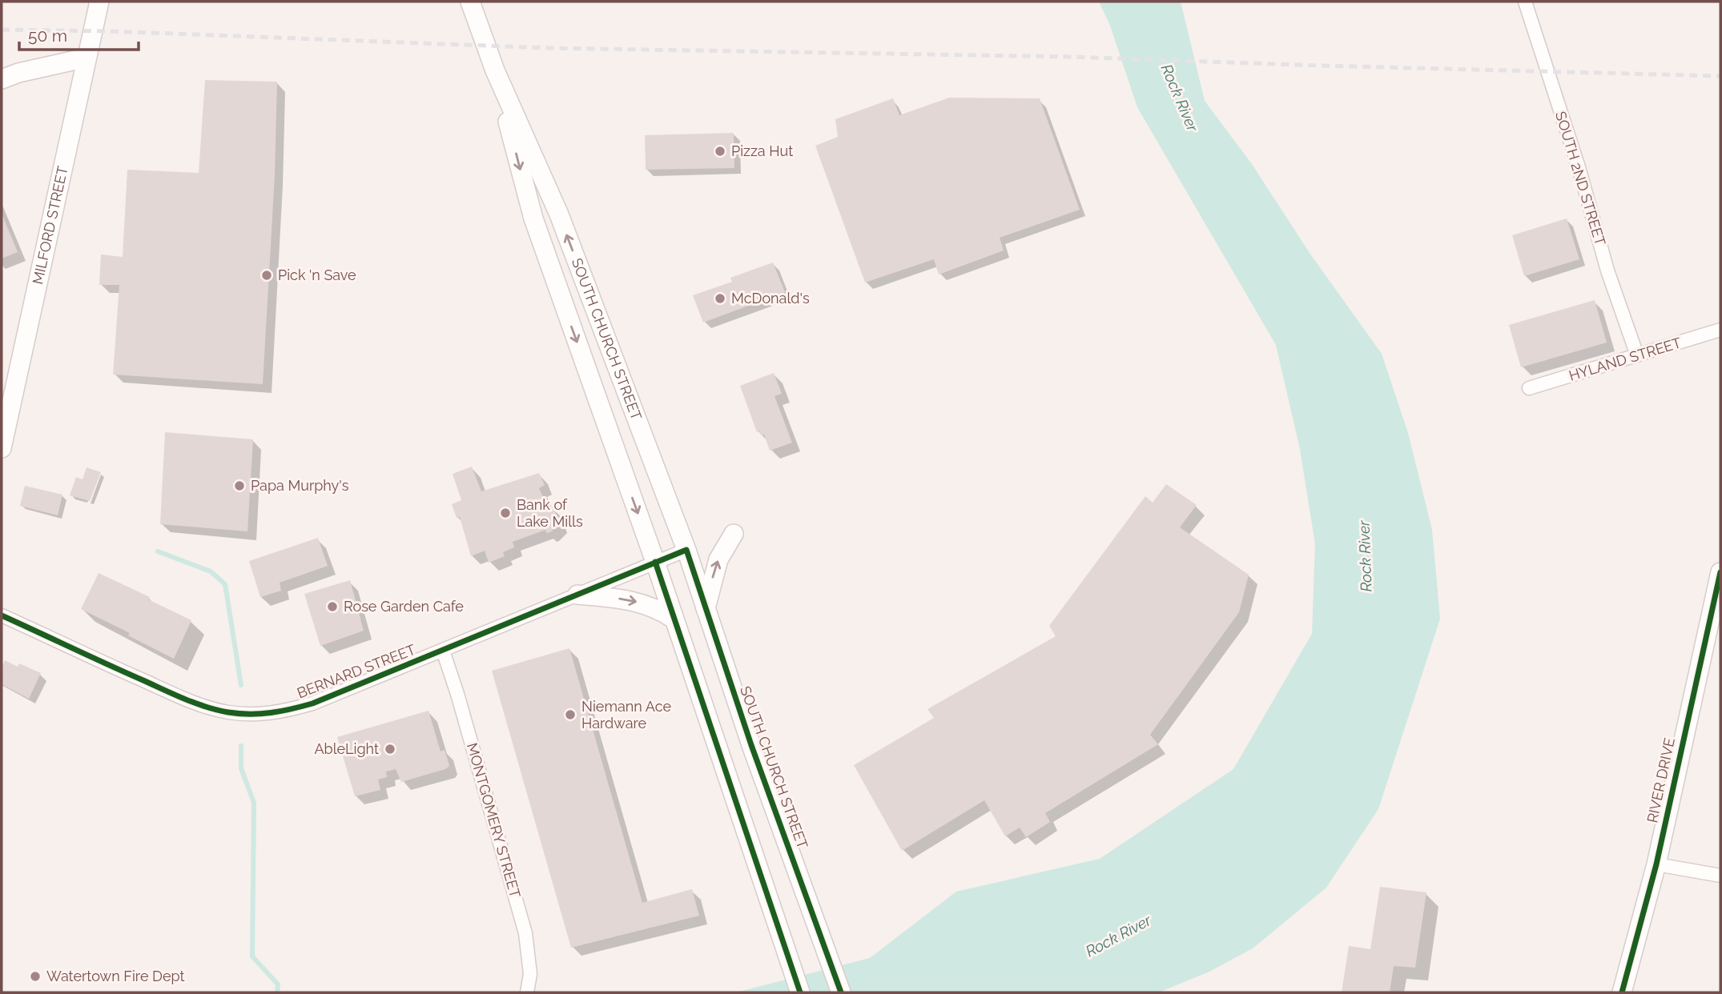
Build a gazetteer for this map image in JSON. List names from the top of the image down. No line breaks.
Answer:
{"streets":{"main road":["MILFORD STREET","SOUTH CHURCH STREET","RIVER DRIVE"],"street":["SOUTH 2ND STREET","HYLAND STREET","BERNARD STREET","MONTGOMERY STREET"]},"crossings":[["SOUTH 2ND STREET","HYLAND STREET"],["SOUTH CHURCH STREET","BERNARD STREET"],["BERNARD STREET","MONTGOMERY STREET"]],"water":["Rock River"],"places":["Pizza Hut","Pick 'n Save","McDonald's","Papa Murphy's","Bank of Lake Mills","Rose Garden Cafe","Niemann Ace Hardware","AbleLight","Watertown Fire Dept"],"scale_bar":"50 m"}
